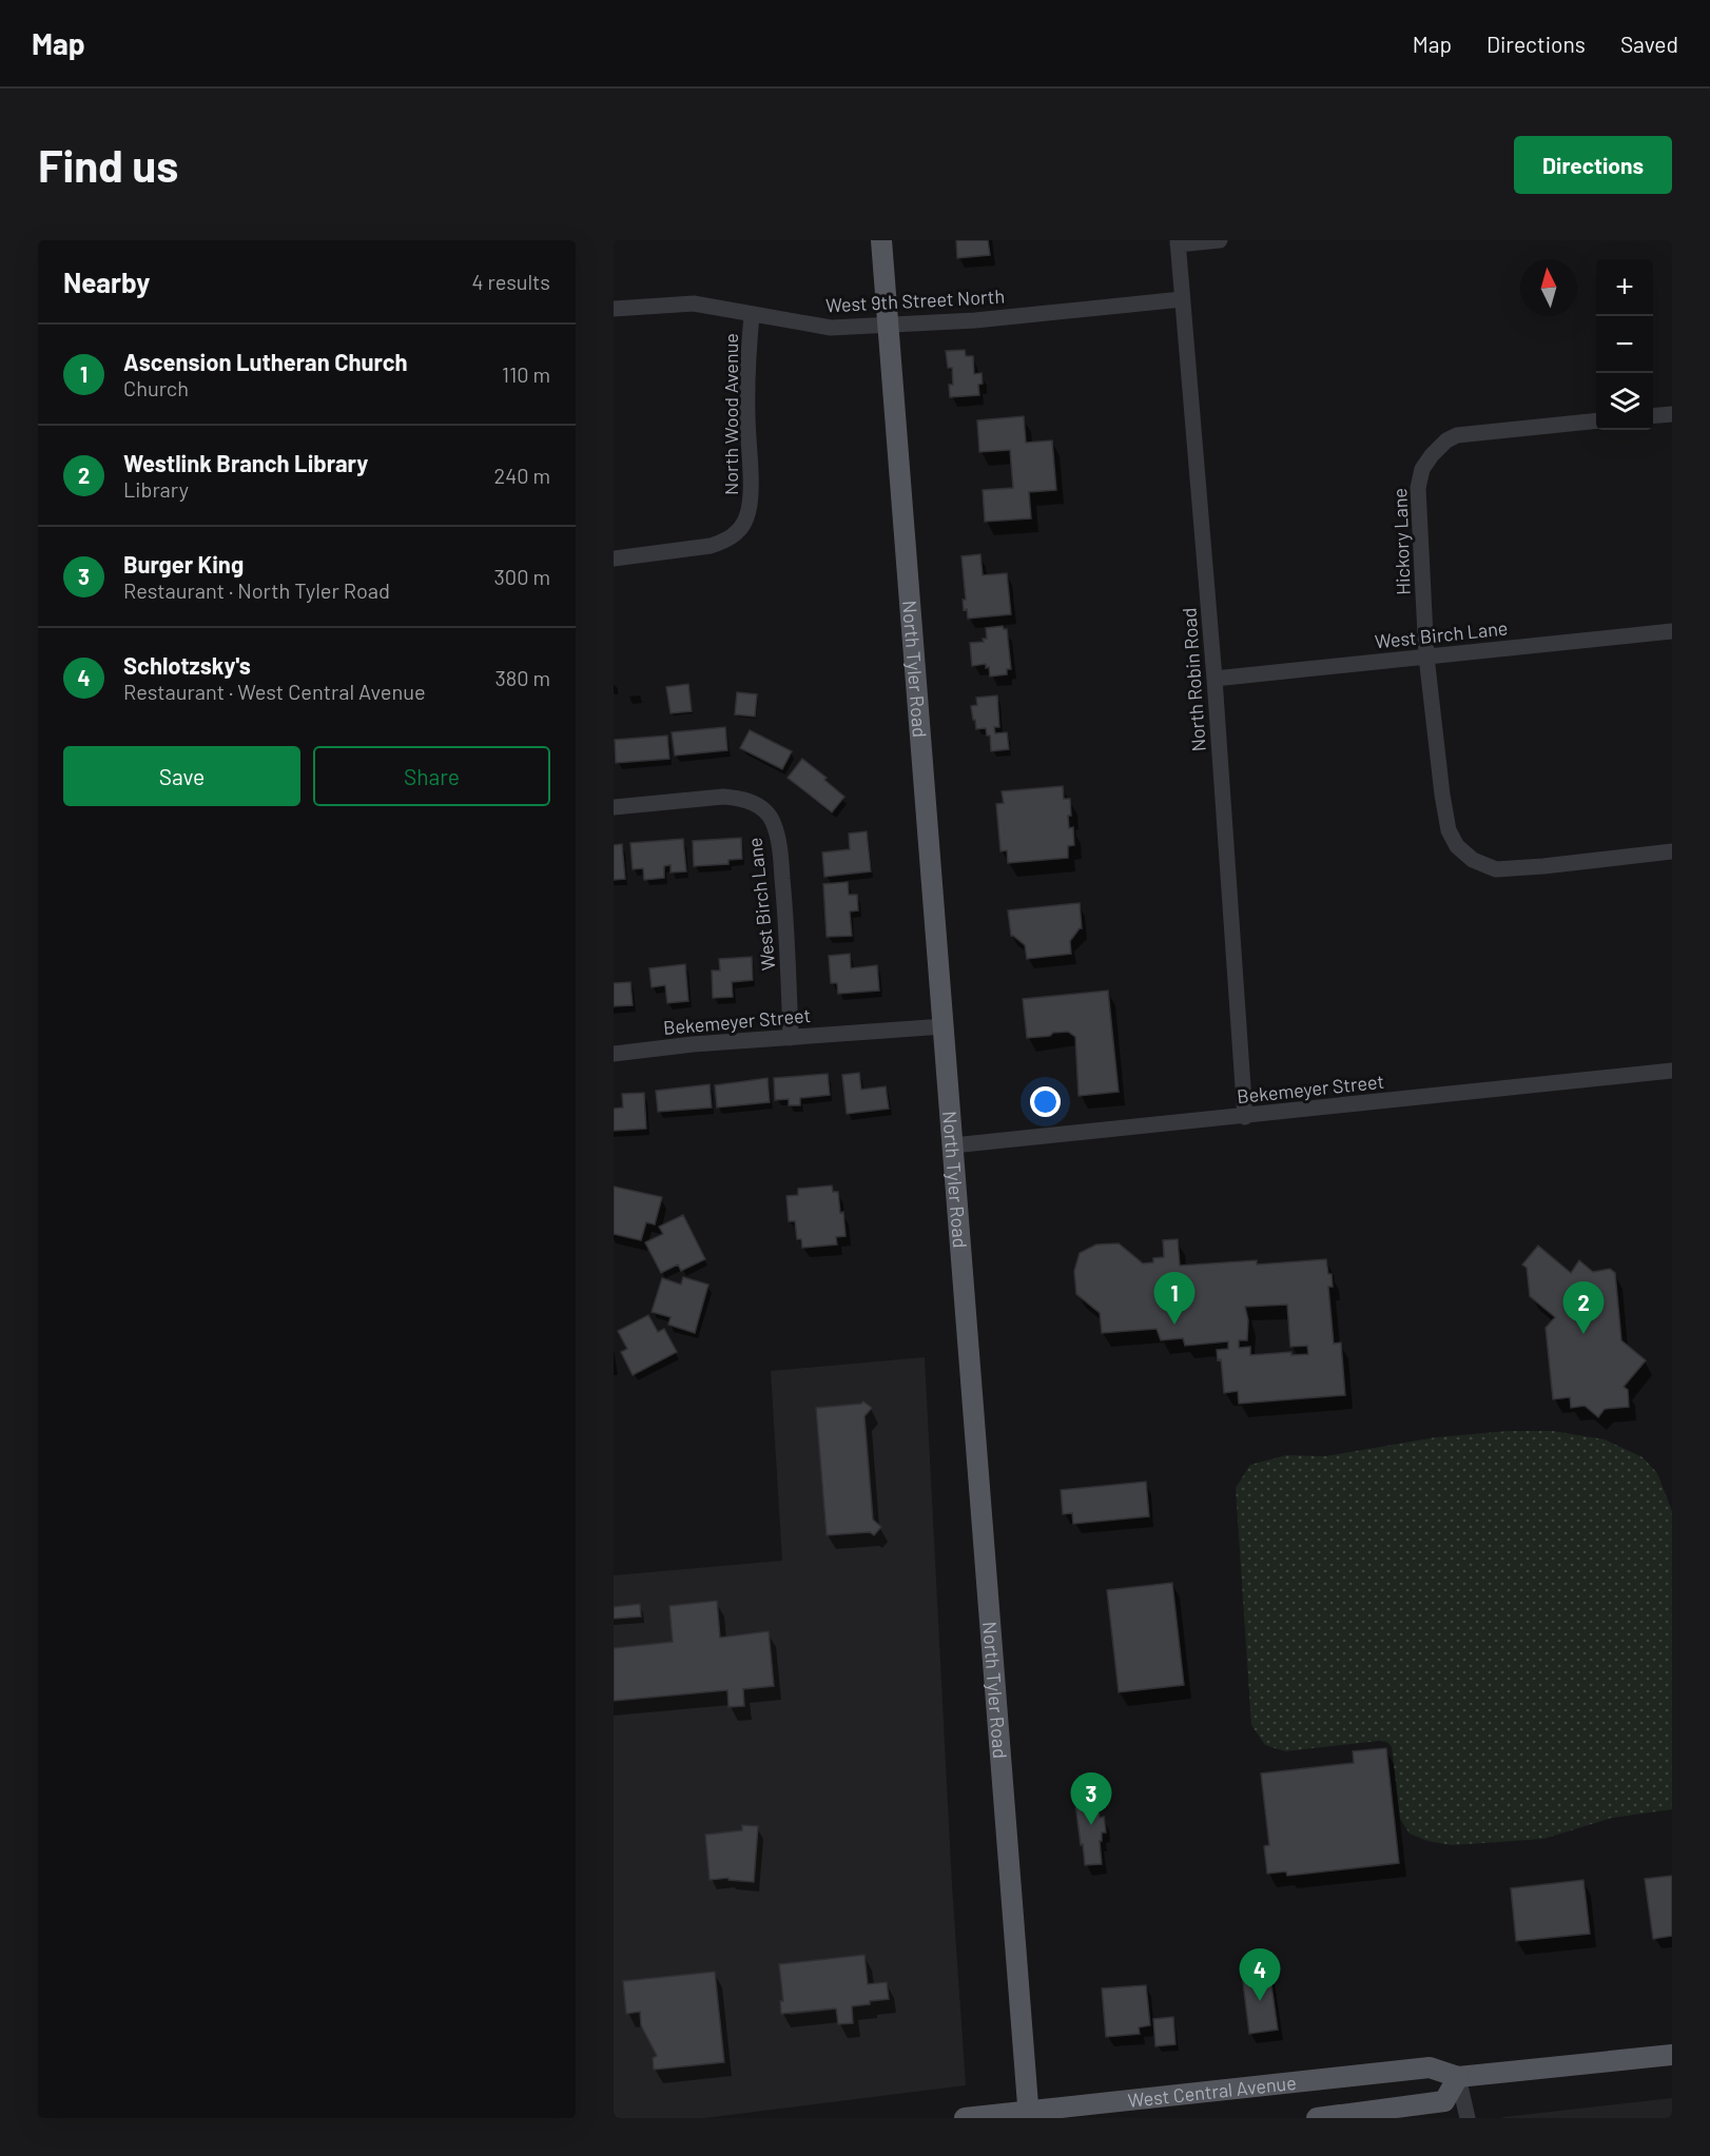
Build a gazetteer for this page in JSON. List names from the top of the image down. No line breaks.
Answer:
{"streets":{"main road":["North Tyler Road","West Central Avenue"],"street":["West 9th Street North","North Wood Avenue","Hickory Lane","West Birch Lane","North Robin Road","Bekemeyer Street"]},"crossings":[["West 9th Street North","North Wood Avenue"],["West 9th Street North","North Tyler Road"],["West 9th Street North","North Robin Road"],["Hickory Lane","West Birch Lane"],["West Birch Lane","North Robin Road"],["West Birch Lane","Bekemeyer Street"],["North Tyler Road","Bekemeyer Street"],["North Tyler Road","West Central Avenue"],["North Robin Road","Bekemeyer Street"]],"north":"top","page":{"header":"Map","nav":["Map","Directions","Saved"],"buttons":["Directions",["Save","Share"]],"title":"Find us","heading":["Nearby","4 results"],"map_buttons":["+","−"],"list":[{"mark":"1","name":"Ascension Lutheran Church","note":"Church","value":"110 m"},{"mark":"2","name":"Westlink Branch Library","note":"Library","value":"240 m"},{"mark":"3","name":"Burger King","note":"Restaurant · North Tyler Road","value":"300 m"},{"mark":"4","name":"Schlotzsky's","note":"Restaurant · West Central Avenue","value":"380 m"}],"pins":["1","2","3","4"]}}
